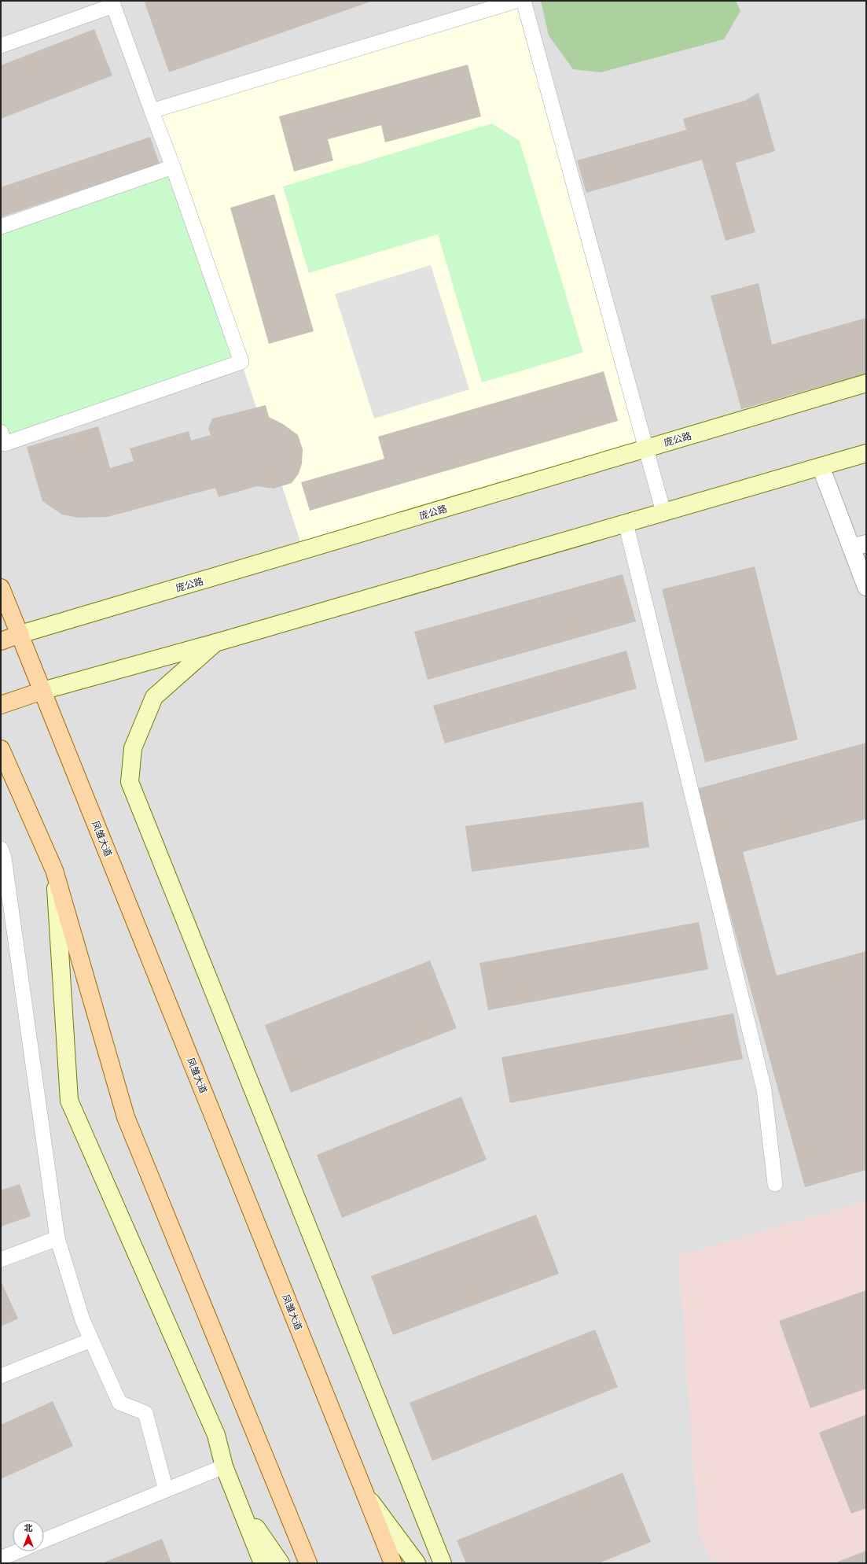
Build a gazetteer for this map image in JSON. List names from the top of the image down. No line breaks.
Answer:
{"streets":{"main road":["庞公路","凤雏大道"]},"crossings":[["庞公路","凤雏大道"]],"north":"top"}
